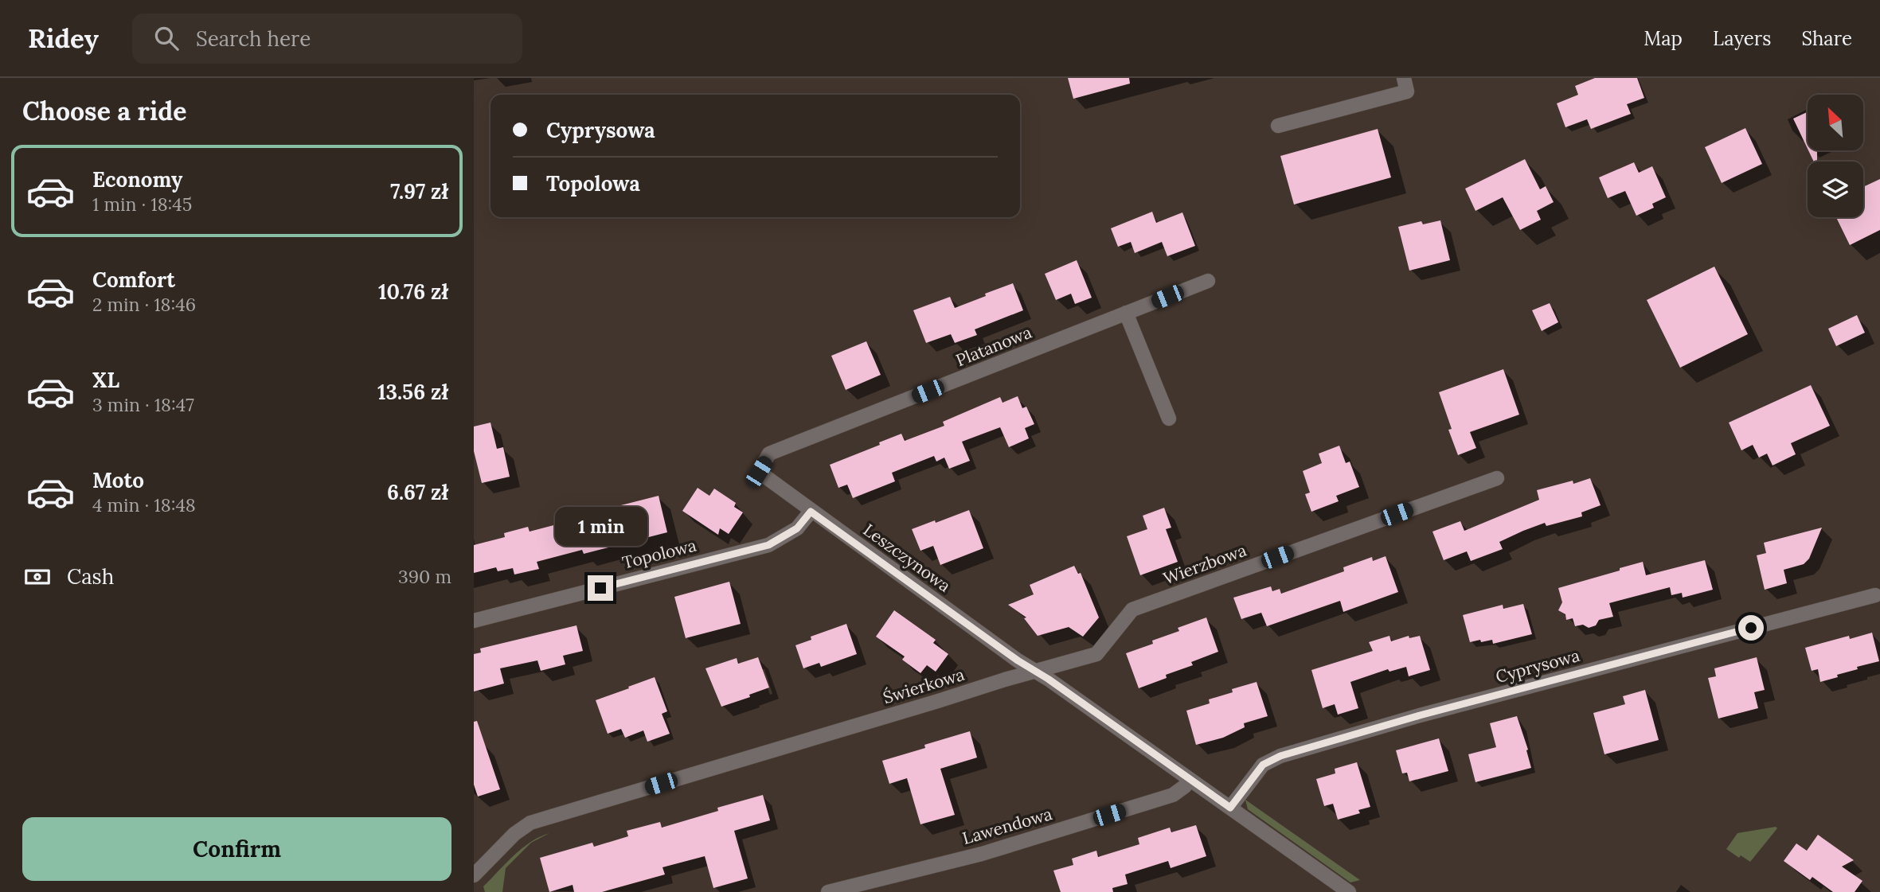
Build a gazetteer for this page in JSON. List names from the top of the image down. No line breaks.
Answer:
{"streets":{"street":["Platanowa","Topolowa","Leszczynowa","Wierzbowa","Cyprysowa","Świerkowa","Lawendowa"]},"crossings":[["Platanowa","Leszczynowa"],["Topolowa","Leszczynowa"],["Leszczynowa","Wierzbowa"],["Leszczynowa","Świerkowa"],["Wierzbowa","Świerkowa"]],"north":"top left","page":{"header":"Ridey","search":"Search here","nav":["Map","Layers","Share"],"heading":"Choose a ride","banner":["Cyprysowa","Topolowa"],"list":[{"name":"Economy","note":"1 min · 18:45","value":"7.97 zł"},{"name":"Comfort","note":"2 min · 18:46","value":"10.76 zł"},{"name":"XL","note":"3 min · 18:47","value":"13.56 zł"},{"name":"Moto","note":"4 min · 18:48","value":"6.67 zł"}],"bubble":"1 min","pay":["Cash","390 m"],"buttons":"Confirm"}}
